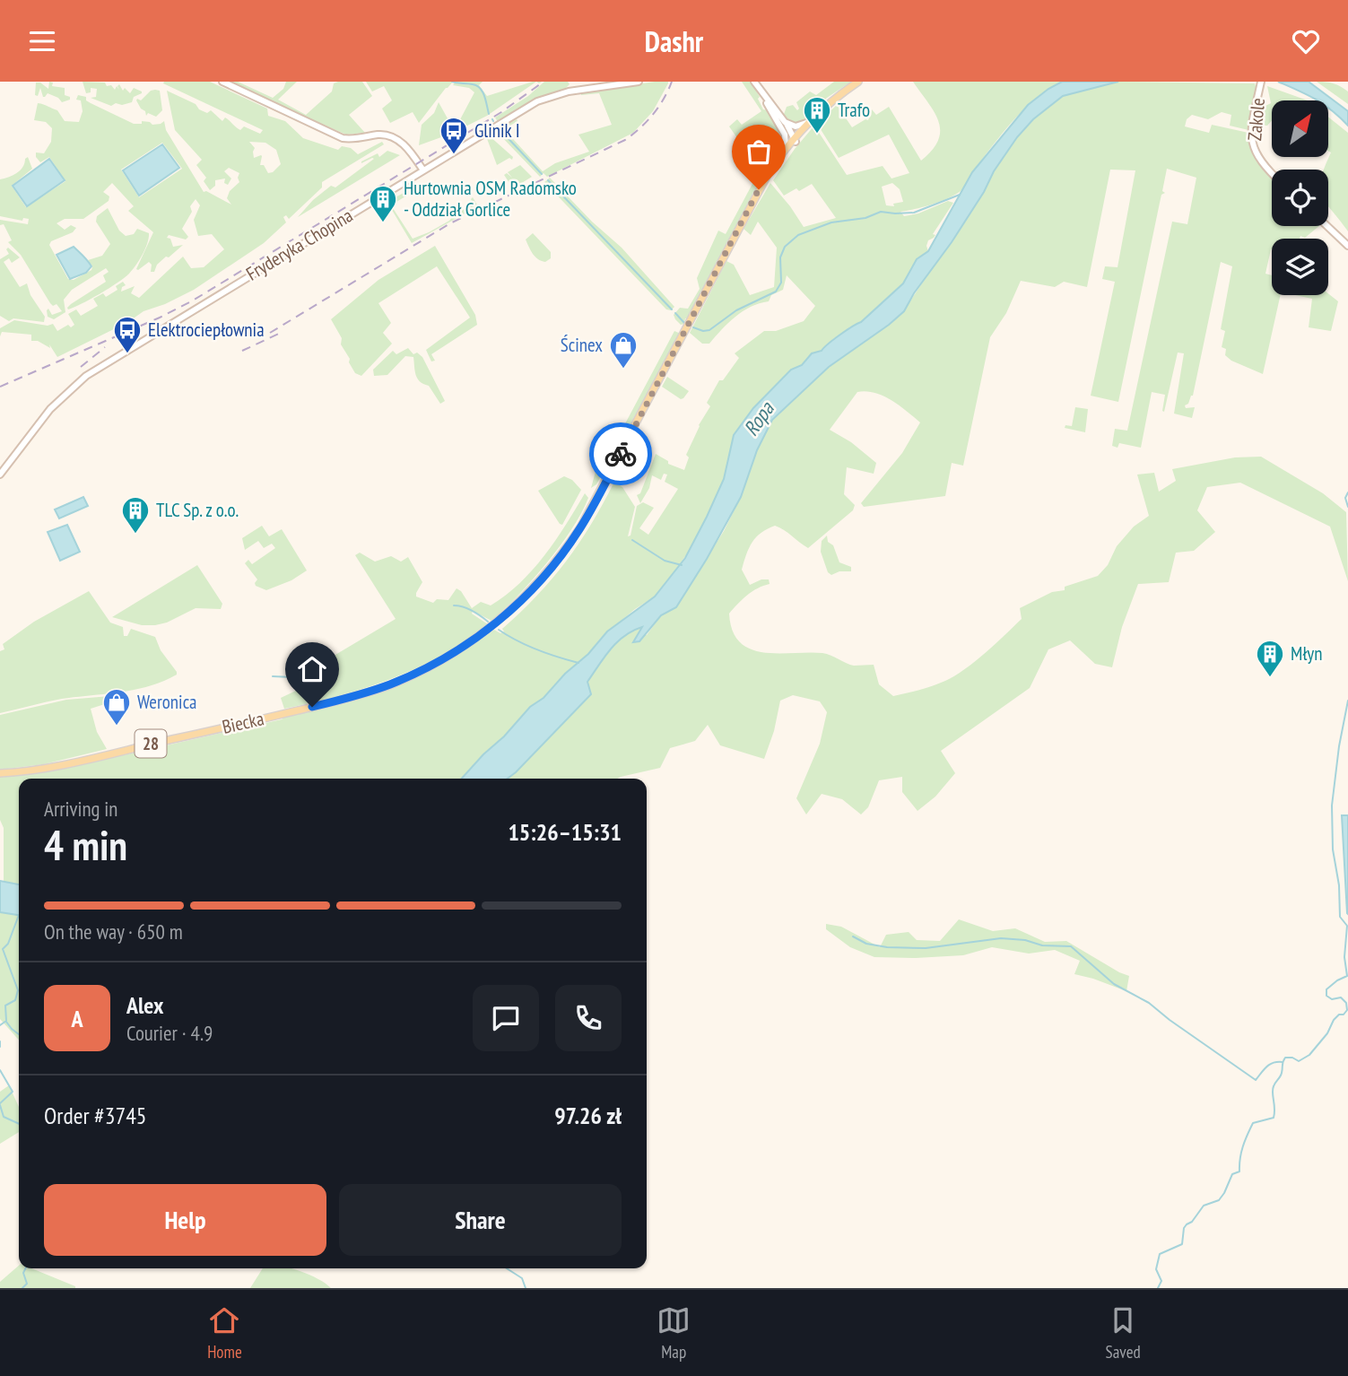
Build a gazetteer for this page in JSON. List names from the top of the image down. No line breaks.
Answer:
{"streets":{"main road":["Biecka","28"],"street":["Zakole","Fryderyka Chopina"]},"water":["Ropa"],"places":{"building":["Trafo","Hurtownia OSM Radomsko - Oddział Gorlice","TLC Sp. z o.o.","Młyn"],"bus stop":["Glinik I","Elektrociepłownia"],"shop":["Ścinex","Weronica"]},"north":"top right","page":{"header":"Dashr","heading":["4 min","Arriving in","15:26–15:31"],"panel":["Alex","Courier · 4.9","Order #3745","97.26 zł"],"bar":"On the way · 650 m","round":"A","buttons":["Help","Share"],"tabs":["Home","Map","Saved"]}}
